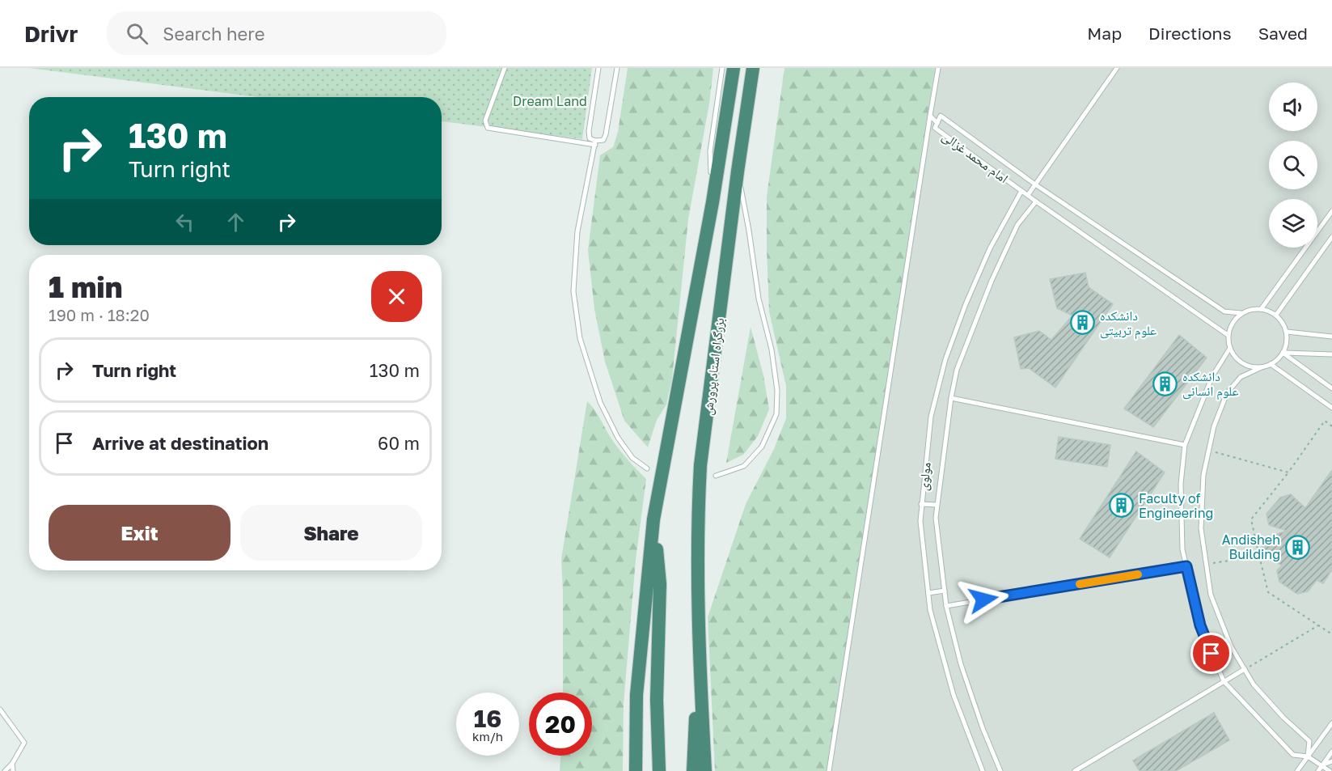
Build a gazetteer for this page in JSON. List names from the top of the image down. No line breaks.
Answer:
{"streets":{"highway":["بزرگراه استاد پرورش"],"lane":["امام محمد غزالی","مولوی"]},"crossings":[["امام محمد غزالی","مولوی"]],"parks":["Dream Land"],"places":{"building":["دانشکده علوم تربیتی","دانشکده علوم انسانی","Faculty of Engineering","Andisheh Building"]},"page":{"header":"Drivr","search":"Search here","nav":["Map","Directions","Saved"],"turn":["130 m","Turn right"],"heading":["1 min","190 m · 18:20"],"list":[{"name":"Turn right","value":"130 m"},{"name":"Arrive at destination","value":"60 m"}],"buttons":["Exit","Share"],"speed":"16 km/h","limit":"20"}}
